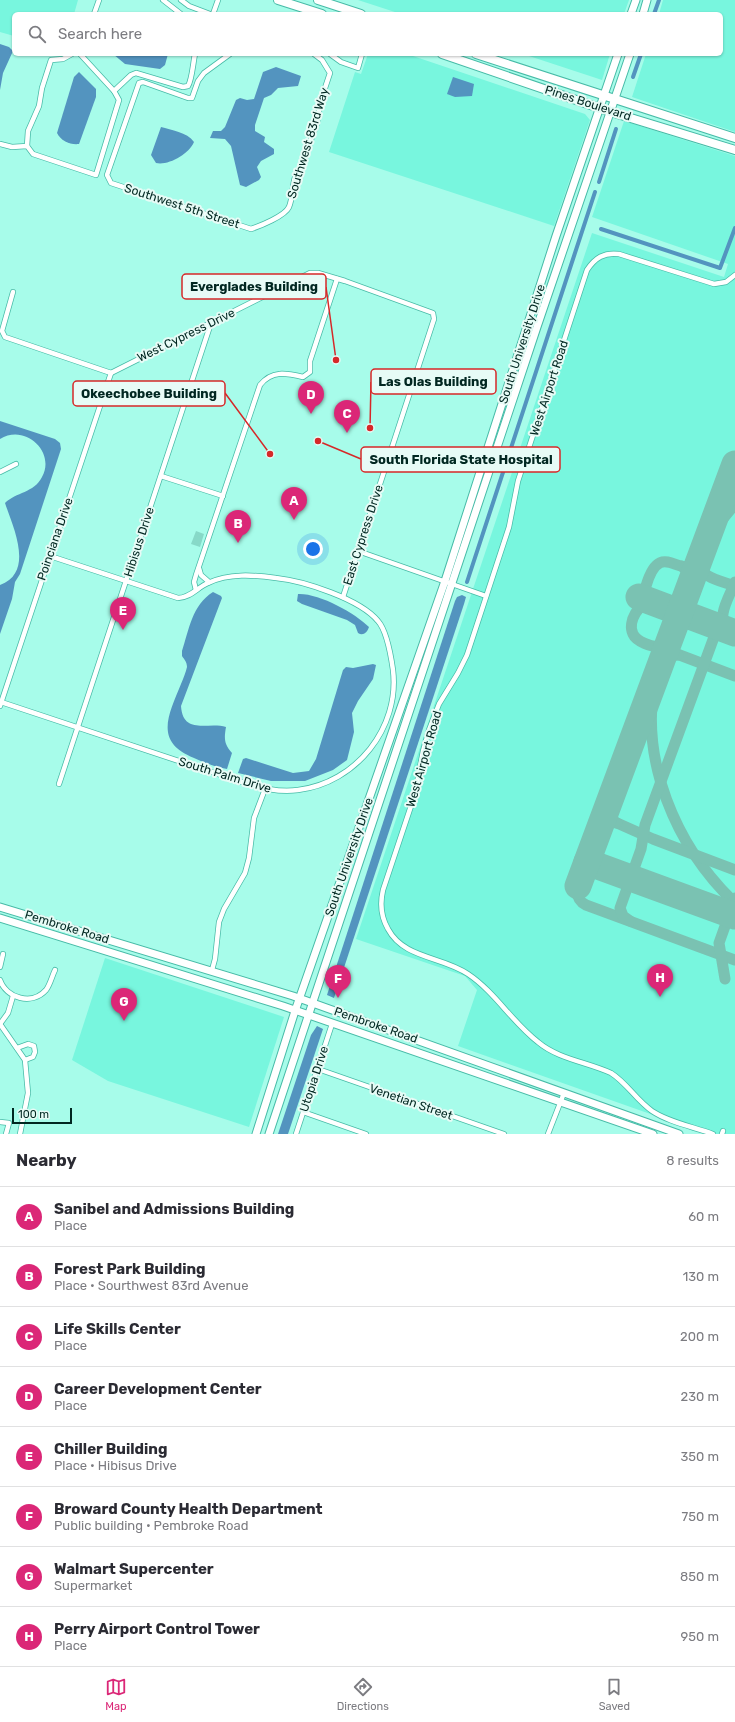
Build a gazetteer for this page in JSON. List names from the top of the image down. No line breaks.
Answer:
{"streets":{"highway":["Pines Boulevard"],"main road":["South University Drive","Pembroke Road"],"street":["Southwest 83rd Way","Southwest 5th Street","West Cypress Drive","West Airport Road","East Cypress Drive","Poinciana Drive","Hibisus Drive","South Palm Drive","Utopia Drive","Venetian Street"]},"crossings":[["Pines Boulevard","South University Drive"],["Southwest 83rd Way","Southwest 5th Street"],["West Cypress Drive","East Cypress Drive"],["West Cypress Drive","Poinciana Drive"],["West Cypress Drive","Hibisus Drive"],["South University Drive","Pembroke Road"],["East Cypress Drive","South Palm Drive"],["Poinciana Drive","South Palm Drive"],["Hibisus Drive","South Palm Drive"],["Pembroke Road","Utopia Drive"],["Utopia Drive","Venetian Street"]],"places":["Everglades Building","Las Olas Building","South Florida State Hospital","Okeechobee Building"],"scale_bar":"100 m","page":{"search":"Search here","pins":["D","C","A","B","E","H","F","G"],"scale":"100 m","heading":["Nearby","8 results"],"list":[{"mark":"A","name":"Sanibel and Admissions Building","note":"Place","value":"60 m"},{"mark":"B","name":"Forest Park Building","note":"Place · Sourthwest 83rd Avenue","value":"130 m"},{"mark":"C","name":"Life Skills Center","note":"Place","value":"200 m"},{"mark":"D","name":"Career Development Center","note":"Place","value":"230 m"},{"mark":"E","name":"Chiller Building","note":"Place · Hibisus Drive","value":"350 m"},{"mark":"F","name":"Broward County Health Department","note":"Public building · Pembroke Road","value":"750 m"},{"mark":"G","name":"Walmart Supercenter","note":"Supermarket","value":"850 m"},{"mark":"H","name":"Perry Airport Control Tower","note":"Place","value":"950 m"}],"nav":["Map","Directions","Saved"]}}
